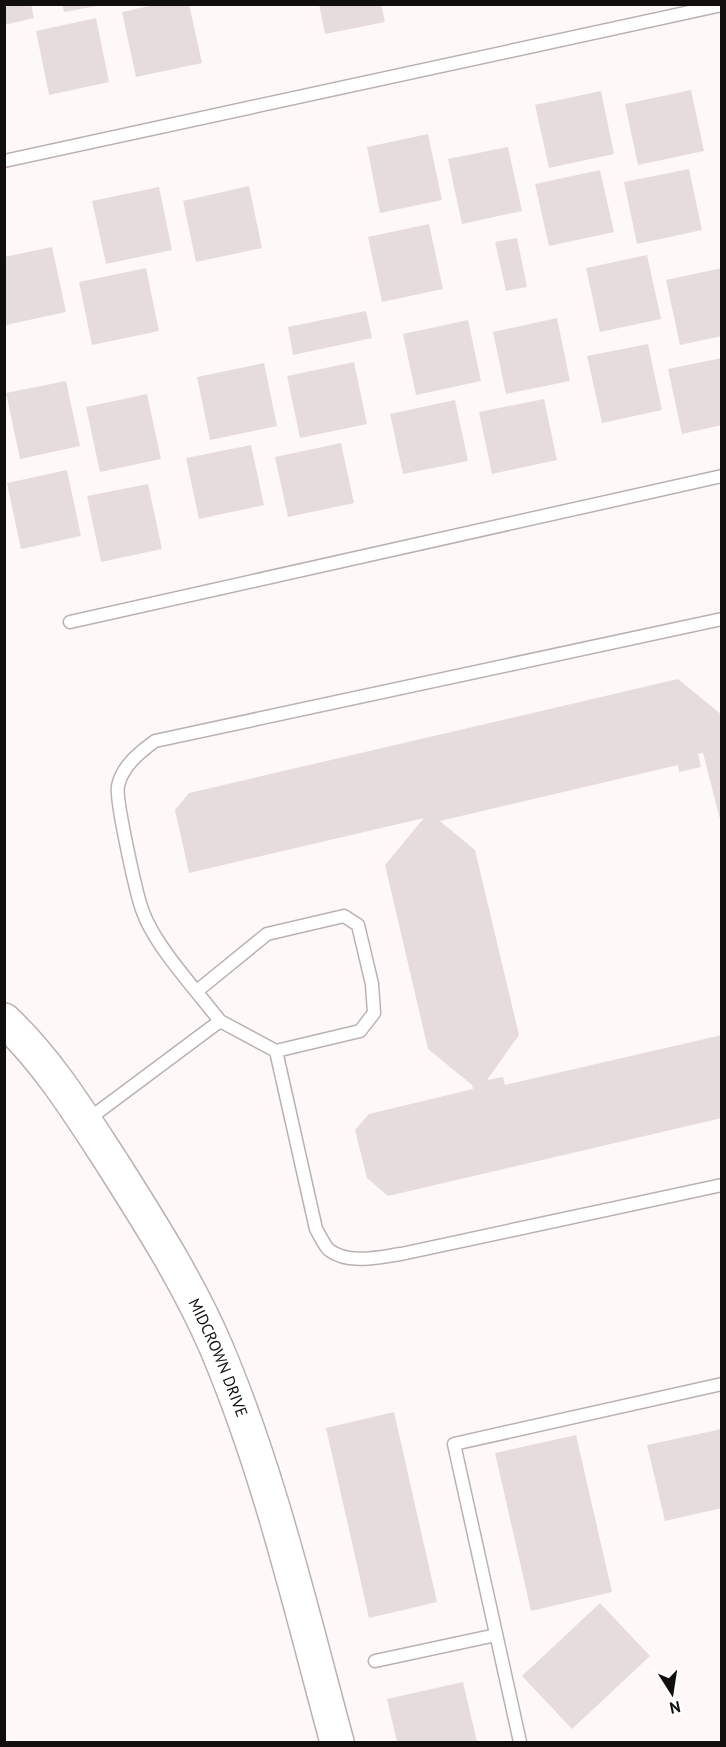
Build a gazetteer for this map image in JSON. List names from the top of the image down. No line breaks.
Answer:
{"streets":{"street":["MIDCROWN DRIVE"]},"north":"bottom"}
